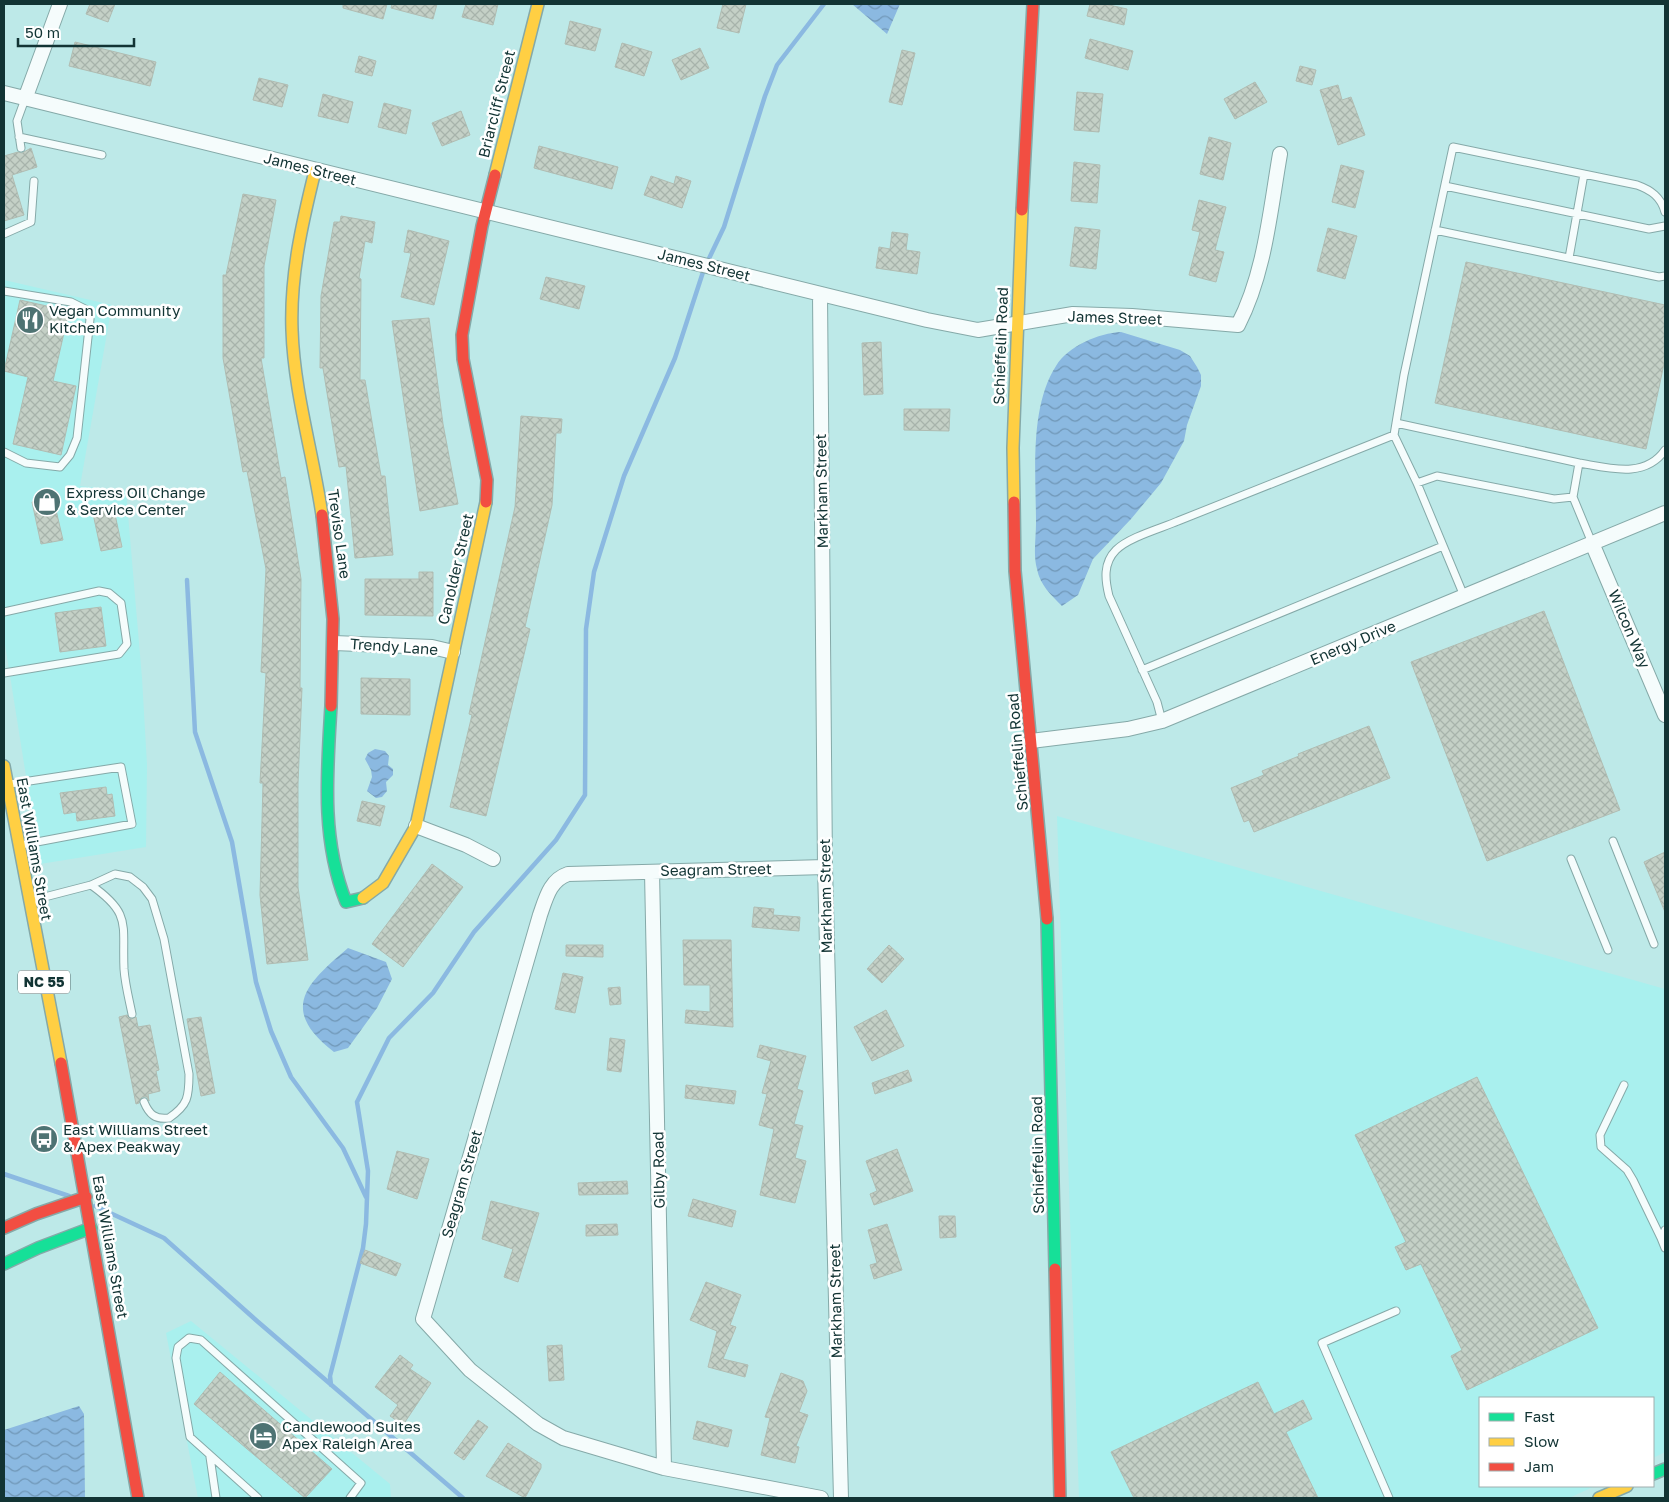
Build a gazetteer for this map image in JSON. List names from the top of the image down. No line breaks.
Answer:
{"streets":{"street":["Briarcliff Street","James Street","Schieffelin Road","Markham Street","Treviso Lane","Canolder Street","Wilcon Way","Energy Drive","Trendy Lane","East Williams Street","Seagram Street","NC 55","Gilby Road"]},"crossings":[["Briarcliff Street","James Street"],["Briarcliff Street","Canolder Street"],["James Street","Schieffelin Road"],["James Street","Markham Street"],["James Street","Treviso Lane"],["James Street","Canolder Street"],["Schieffelin Road","Energy Drive"],["Markham Street","Seagram Street"],["Treviso Lane","Canolder Street"],["Treviso Lane","Trendy Lane"],["Canolder Street","Trendy Lane"],["Wilcon Way","Energy Drive"],["Seagram Street","Gilby Road"]],"places":{"restaurant":["Vegan Community Kitchen"],"shop":["Express Oil Change & Service Center"],"bus stop":["East Williams Street & Apex Peakway"],"hotel":["Candlewood Suites Apex Raleigh Area"]},"legend":["Fast","Slow","Jam"],"scale_bar":"50 m"}
